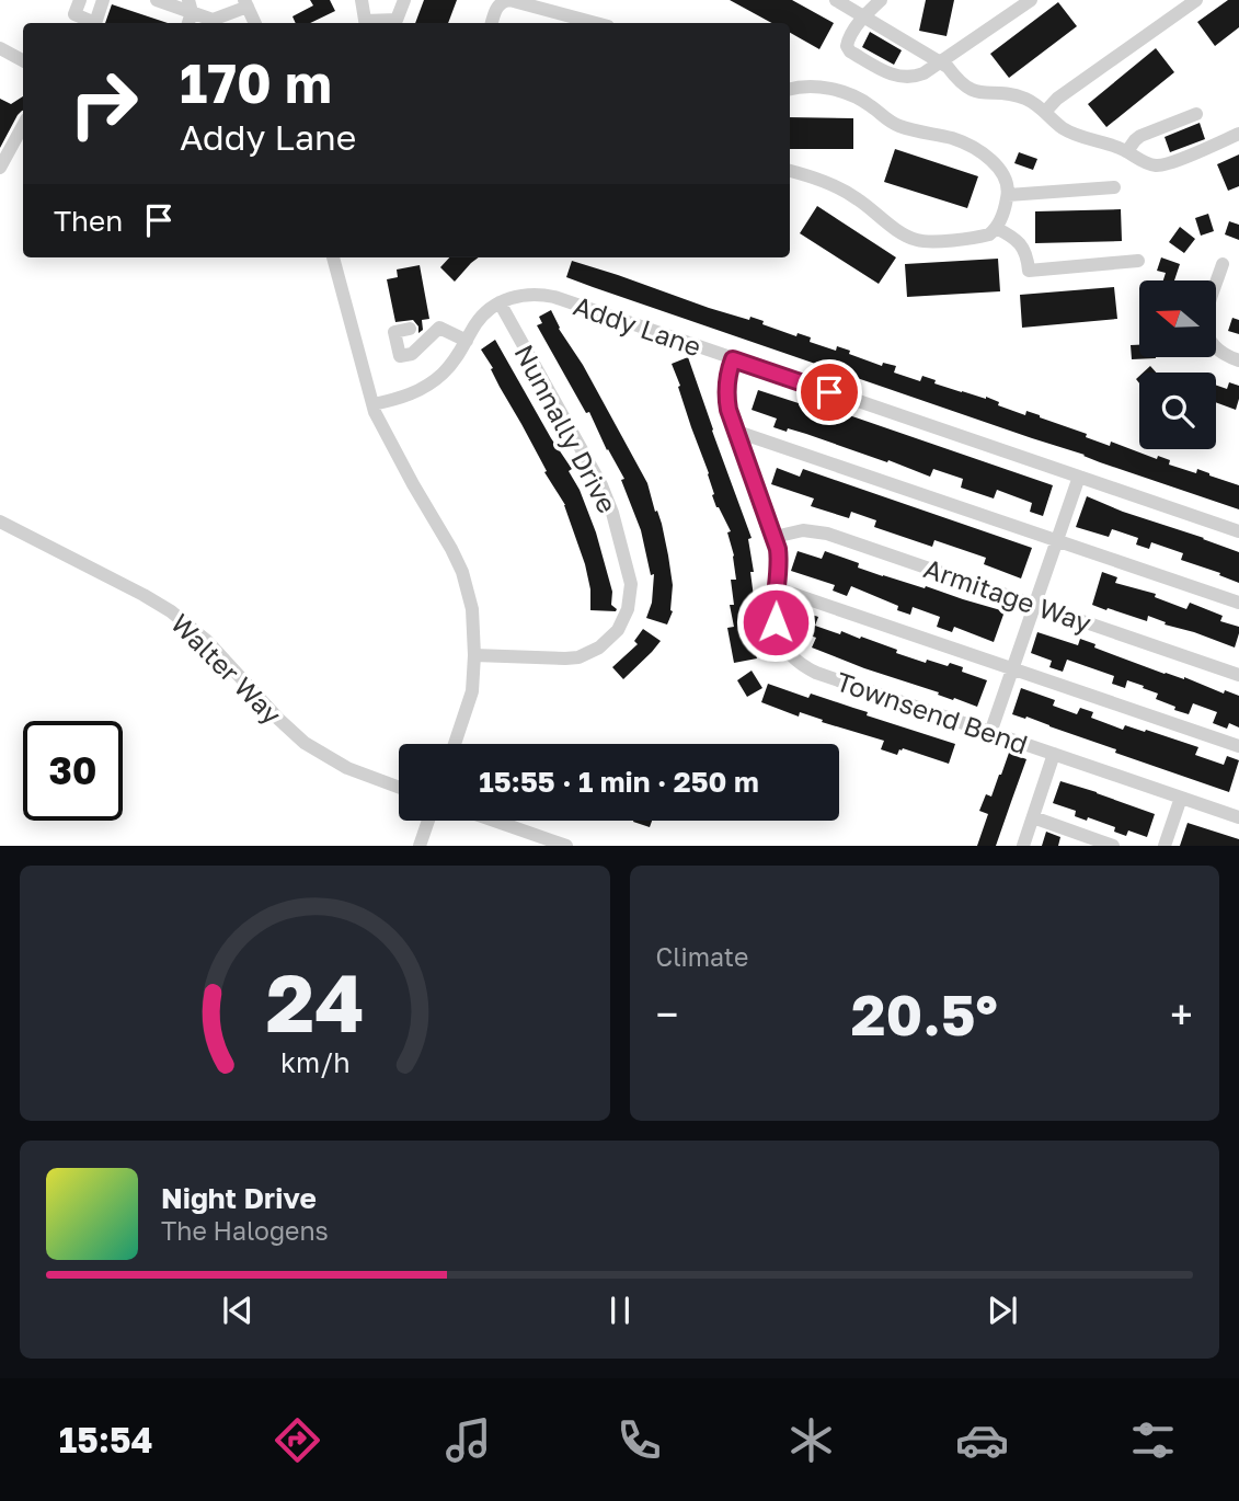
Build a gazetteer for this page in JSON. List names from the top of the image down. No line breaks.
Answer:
{"streets":{"street":["Addy Lane","Nunnally Drive","Armitage Way","Walter Way","Townsend Bend"]},"crossings":[["Addy Lane","Nunnally Drive"],["Addy Lane","Townsend Bend"],["Armitage Way","Townsend Bend"]],"north":"left","page":{"turn":["170 m","Addy Lane"],"then":"Then","limit":"30","trip":"15:55 · 1 min · 250 m","tile":"Climate","heat":["−","20.5°","+"],"song":["Night Drive","The Halogens"],"tabs":"15:54","gauge":["24","km/h"]}}
